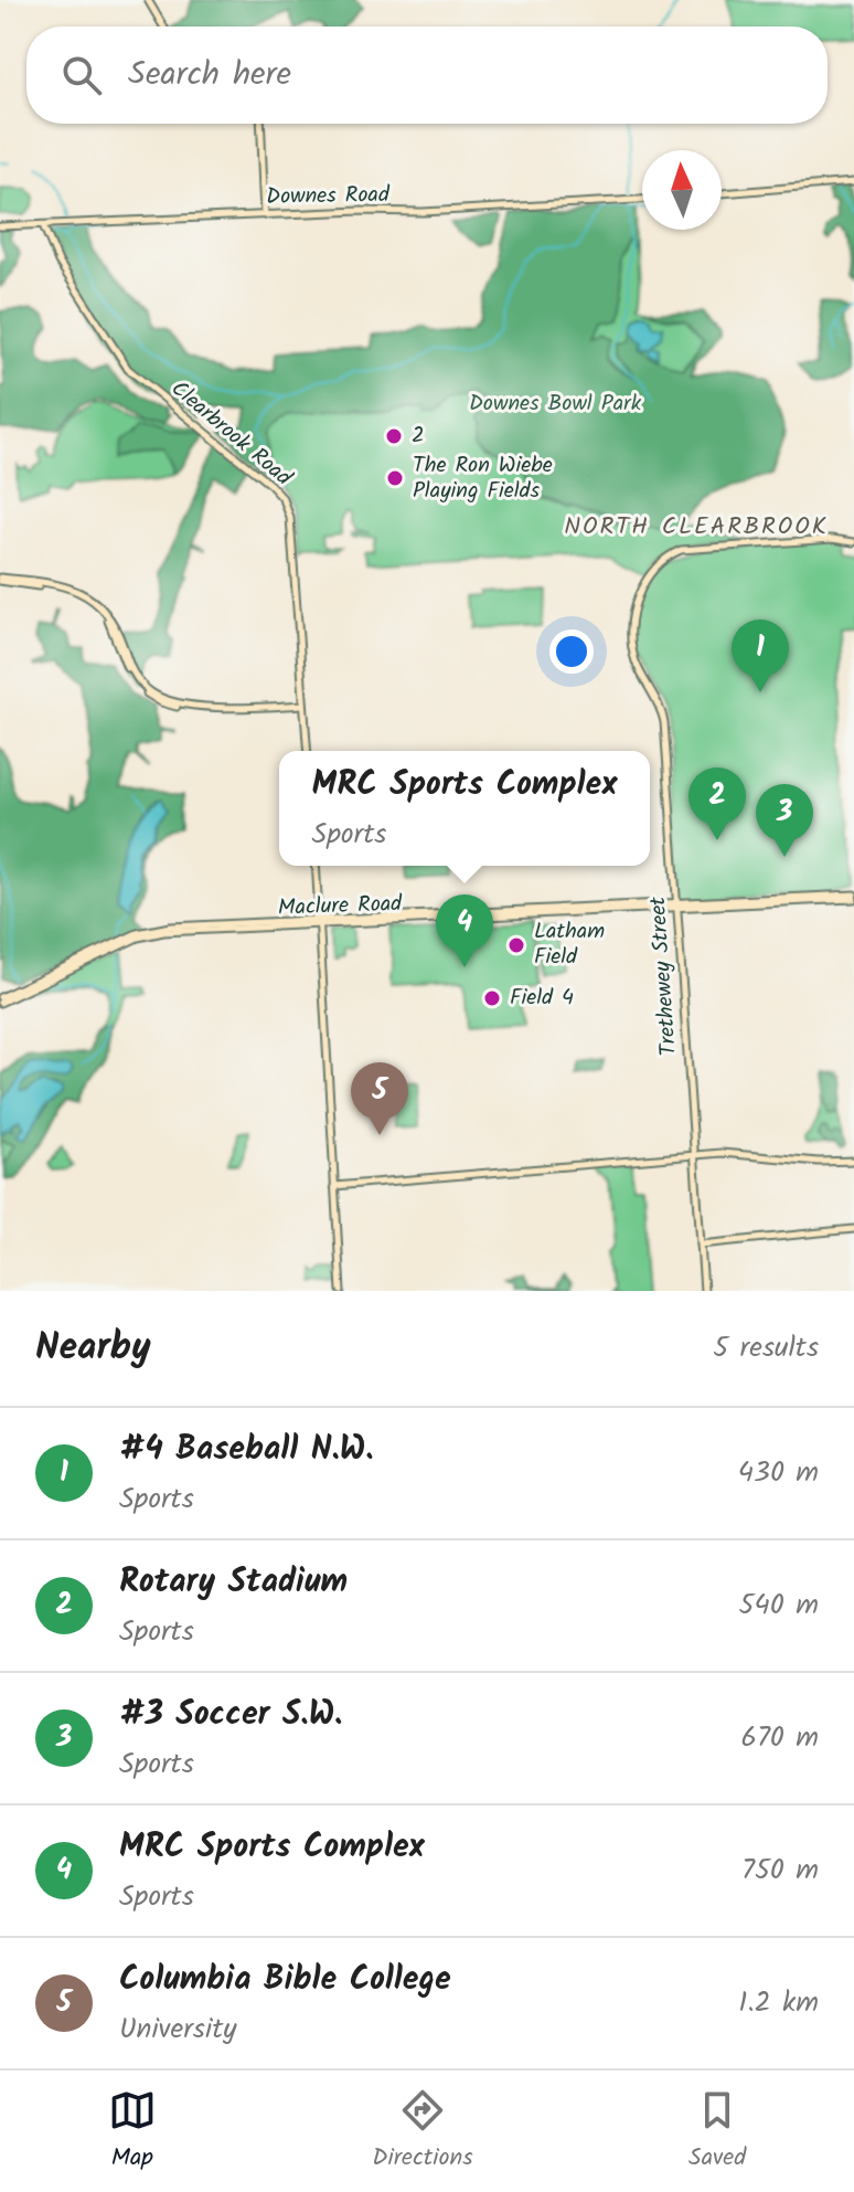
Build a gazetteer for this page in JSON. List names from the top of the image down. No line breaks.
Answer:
{"streets":{"main road":["Downes Road","Clearbrook Road","Maclure Road","Trethewey Street"]},"crossings":[["Downes Road","Clearbrook Road"],["Maclure Road","Trethewey Street"]],"districts":["NORTH CLEARBROOK"],"parks":["Downes Bowl Park"],"places":["2","The Ron Wiebe Playing Fields","Latham Field","Field 4"],"north":"top","page":{"search":"Search here","pins":["1","2","3","4","5"],"popup":["MRC Sports Complex","Sports"],"heading":["Nearby","5 results"],"list":[{"mark":"1","name":"#4 Baseball N.W.","note":"Sports","value":"430 m"},{"mark":"2","name":"Rotary Stadium","note":"Sports","value":"540 m"},{"mark":"3","name":"#3 Soccer S.W.","note":"Sports","value":"670 m"},{"mark":"4","name":"MRC Sports Complex","note":"Sports","value":"750 m"},{"mark":"5","name":"Columbia Bible College","note":"University","value":"1.2 km"}],"nav":["Map","Directions","Saved"]}}
